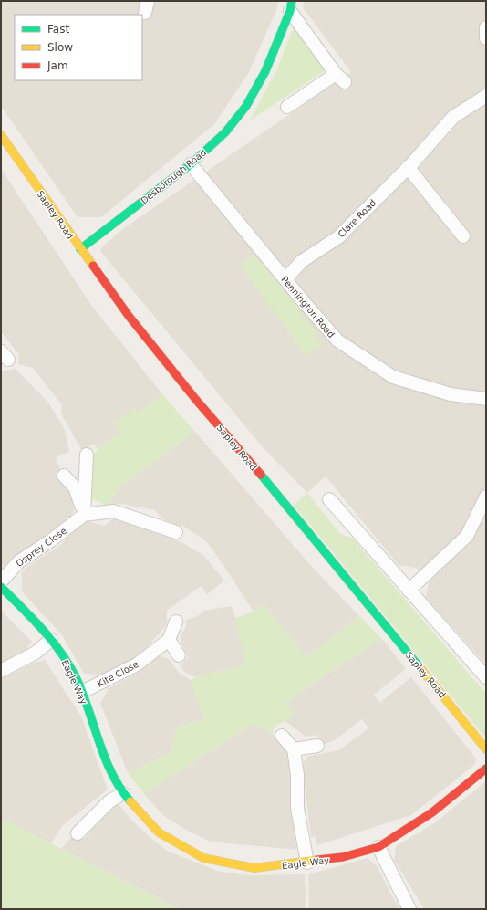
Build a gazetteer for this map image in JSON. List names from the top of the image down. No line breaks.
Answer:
{"streets":{"street":["Desborough Road","Sapley Road","Clare Road","Pennington Road","Osprey Close","Kite Close","Eagle Way"]},"crossings":[["Desborough Road","Sapley Road"],["Desborough Road","Pennington Road"],["Clare Road","Pennington Road"],["Kite Close","Eagle Way"]],"legend":["Fast","Slow","Jam"]}
